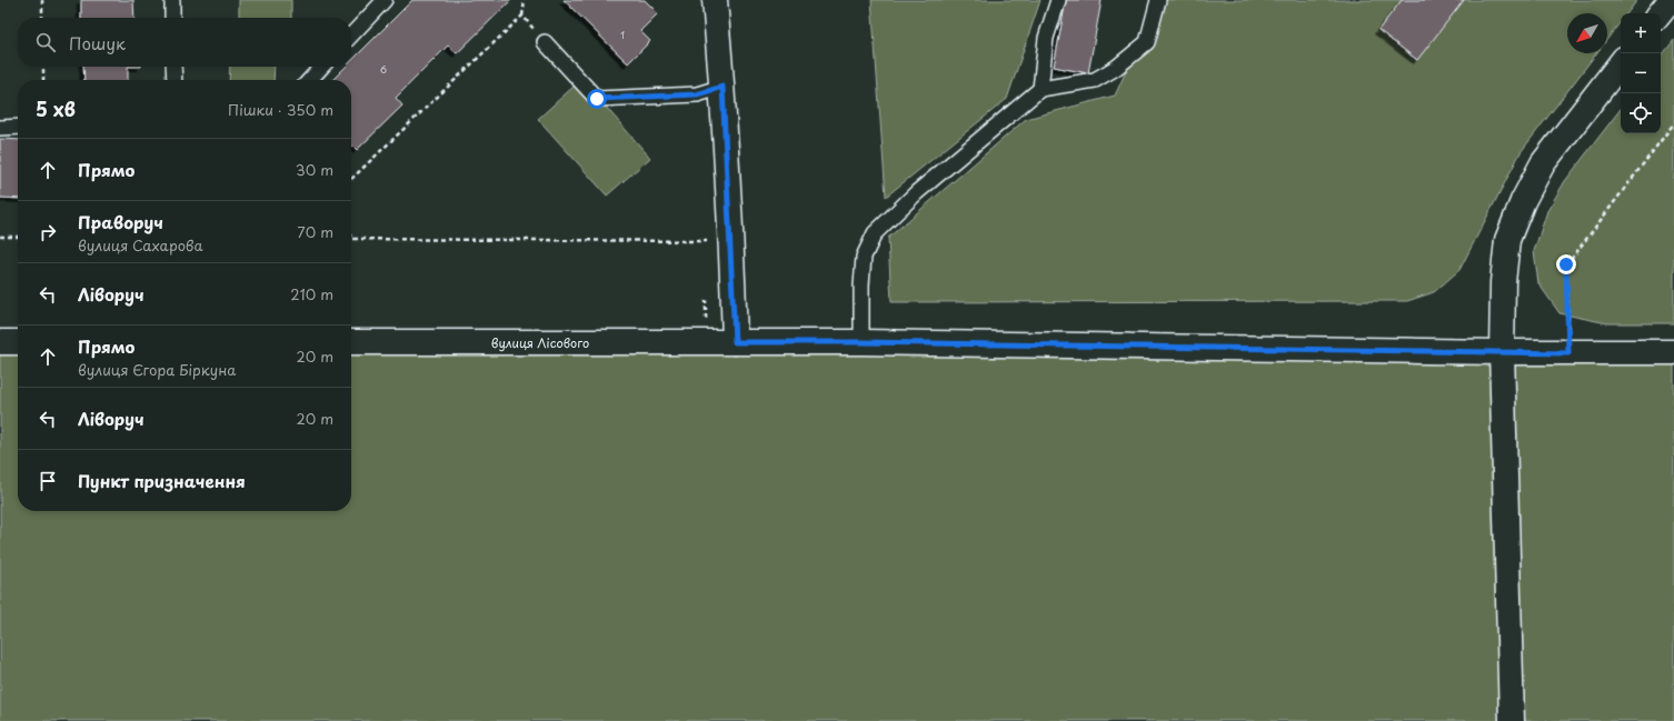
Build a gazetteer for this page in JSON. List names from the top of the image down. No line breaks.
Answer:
{"streets":{"street":["вулиця Лісового"]},"house_numbers":["1","6"],"north":"bottom left","page":{"map_buttons":["+","−"],"search":"Пошук","heading":["5 хв","Пішки · 350 m"],"list":[["Прямо","30 m"],["Праворуч","вулиця Сахарова","70 m"],["Ліворуч","210 m"],["Прямо","вулиця Єгора Біркуна","20 m"],["Ліворуч","20 m"],"Пункт призначення"]}}
